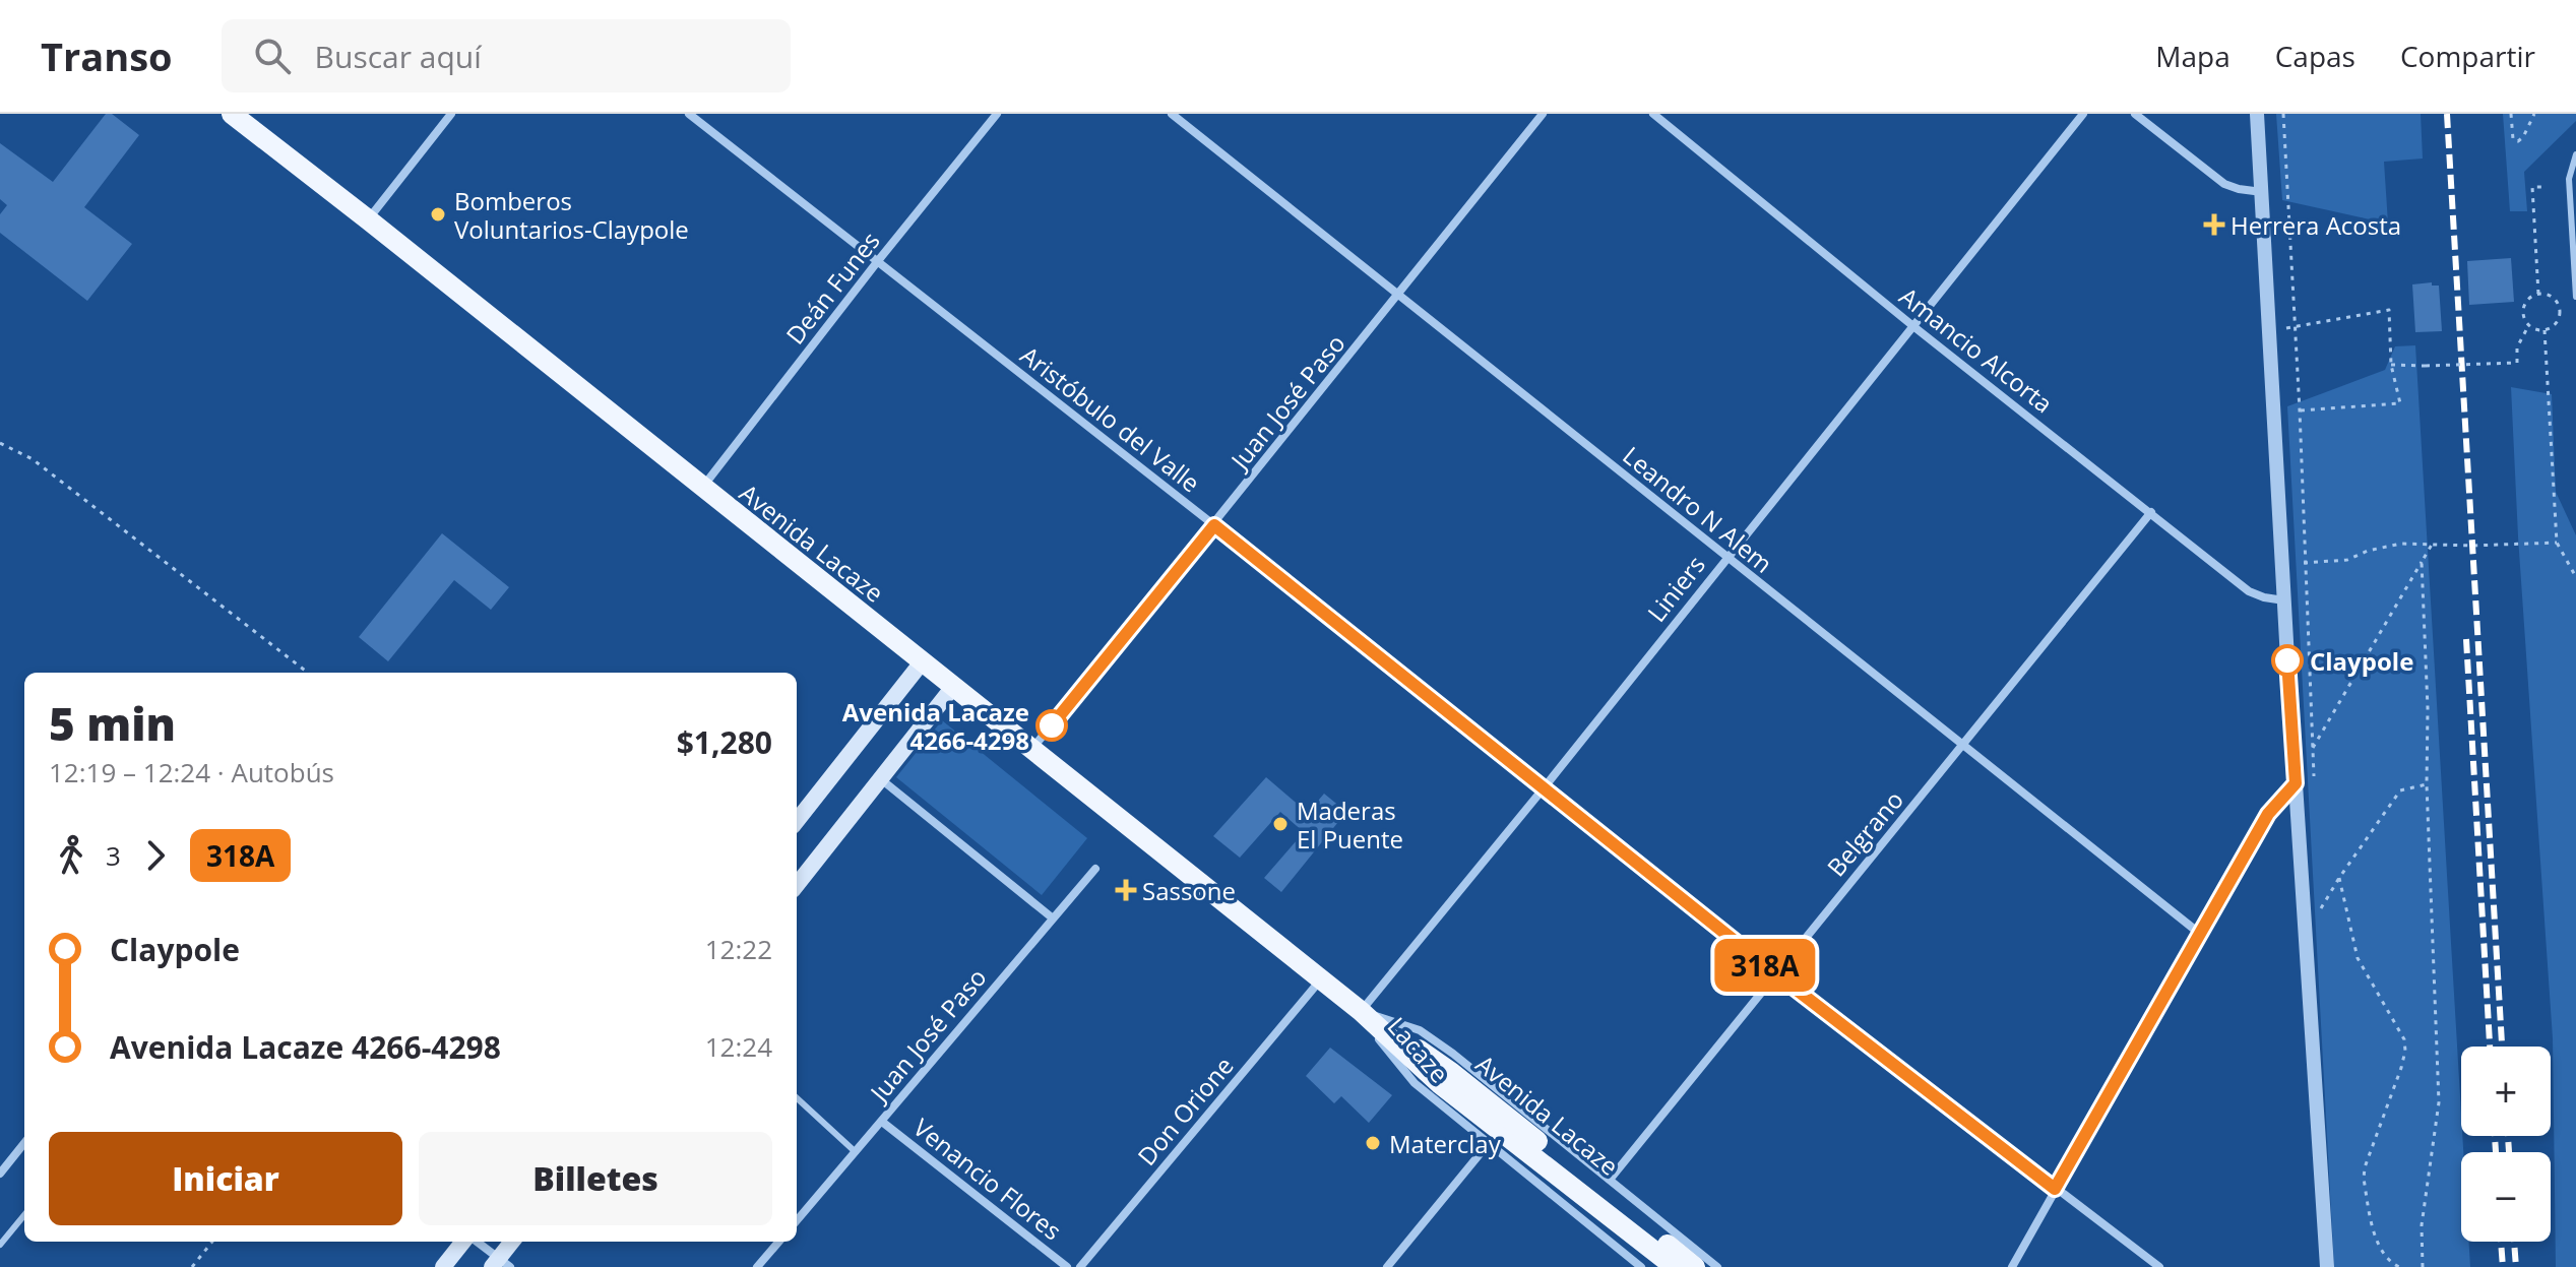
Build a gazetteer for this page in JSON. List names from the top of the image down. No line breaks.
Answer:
{"streets":{"main road":["Avenida Lacaze"],"street":["Deán Funes","Amancio Alcorta","Juan José Paso","Aristóbulo del Valle","Leandro N Alem","Liniers","Belgrano","Lacaze","Don Orione","Venancio Flores"]},"crossings":[["Deán Funes","Aristóbulo del Valle"],["Deán Funes","Avenida Lacaze"],["Amancio Alcorta","Liniers"],["Amancio Alcorta","Belgrano"],["Juan José Paso","Aristóbulo del Valle"],["Juan José Paso","Leandro N Alem"],["Juan José Paso","Avenida Lacaze"],["Juan José Paso","Venancio Flores"],["Aristóbulo del Valle","Liniers"],["Aristóbulo del Valle","Belgrano"],["Leandro N Alem","Liniers"],["Leandro N Alem","Belgrano"],["Avenida Lacaze","Liniers"],["Avenida Lacaze","Belgrano"],["Avenida Lacaze","Lacaze"],["Avenida Lacaze","Don Orione"],["Liniers","Lacaze"],["Belgrano","Lacaze"]],"places":{"other":["Bomberos Voluntarios-Claypole","Claypole","Avenida Lacaze 4266-4298","Maderas El Puente","Materclay"],"health":["Herrera Acosta","Sassone"]},"lines":["bus line 318A"],"page":{"header":"Transo","search":"Buscar aquí","nav":["Mapa","Capas","Compartir"],"on_map":"318A","heading":["5 min","12:19 – 12:24 · Autobús","$1,280"],"legs":["3","318A"],"list":[{"name":"Claypole","value":"12:22"},{"name":"Avenida Lacaze 4266-4298","value":"12:24"}],"map_buttons":["+","−"],"buttons":["Iniciar","Billetes"]}}
